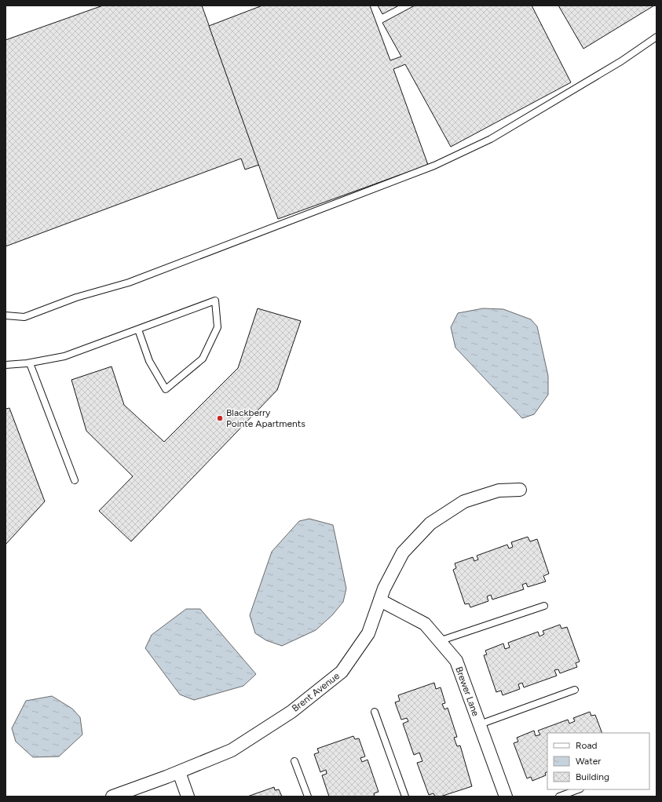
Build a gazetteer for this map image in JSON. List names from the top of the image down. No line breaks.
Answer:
{"streets":{"street":["Brewer Lane","Brent Avenue"]},"crossings":[["Brewer Lane","Brent Avenue"]],"places":["Blackberry Pointe Apartments"],"legend":["Road","Water","Building"]}
